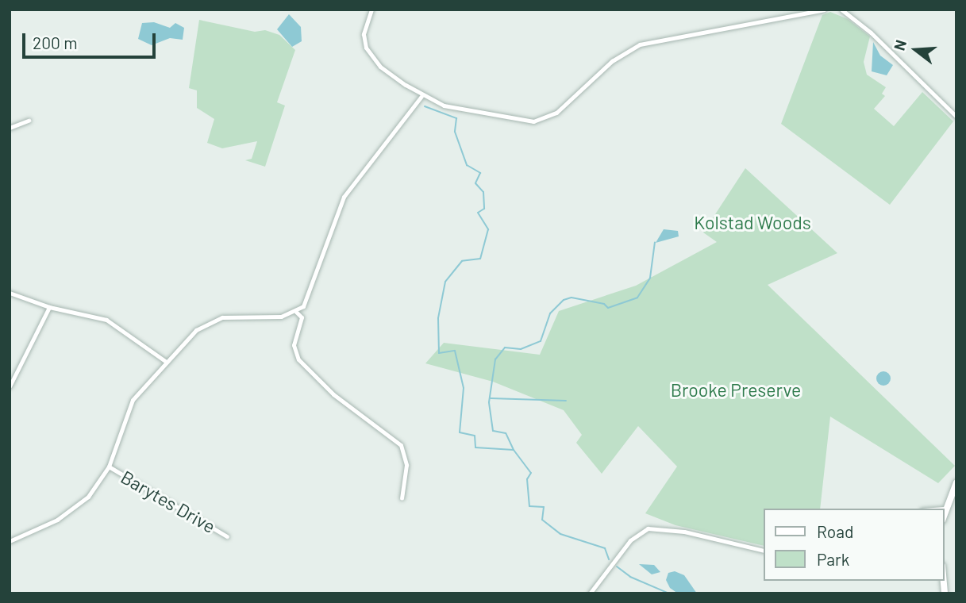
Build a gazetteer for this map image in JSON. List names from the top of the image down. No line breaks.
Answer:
{"streets":{"street":["Barytes Drive"]},"parks":["Kolstad Woods","Brooke Preserve"],"legend":["Road","Park"],"scale_bar":"200 m","north":"left"}
